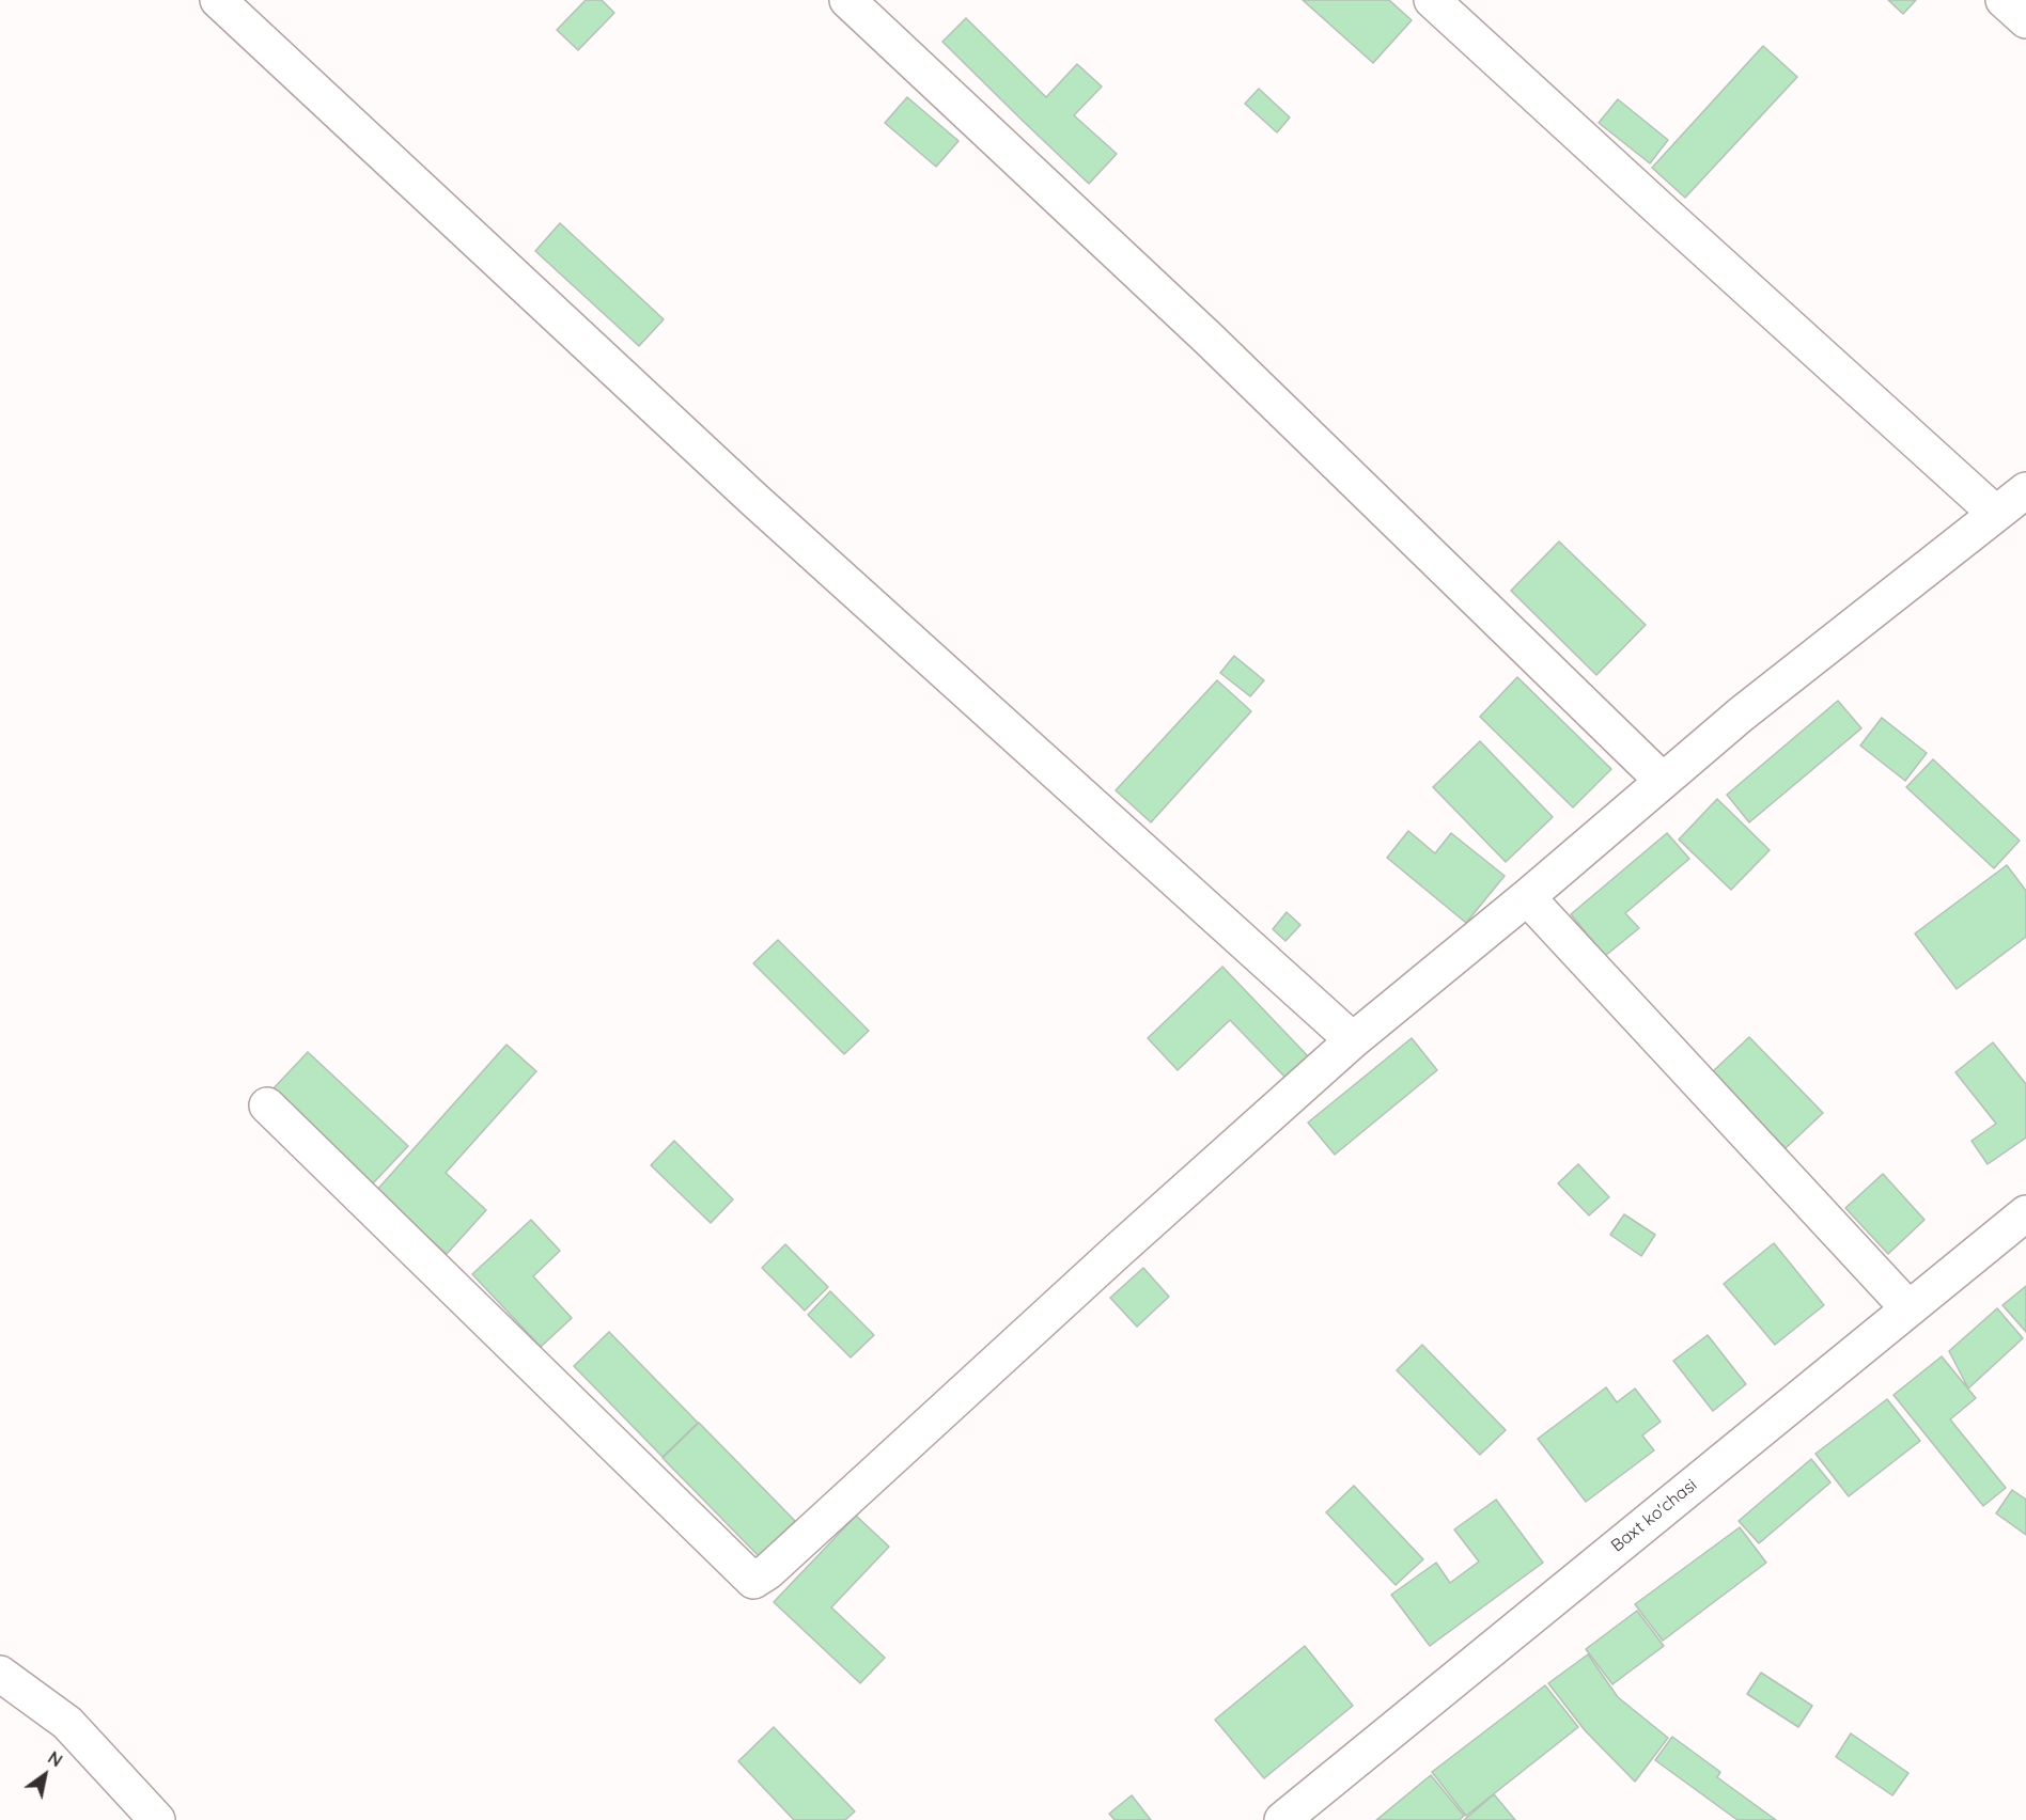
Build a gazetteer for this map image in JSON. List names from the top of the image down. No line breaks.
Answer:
{"streets":{"street":["Baxt ko'chasi"]},"north":"top right"}
